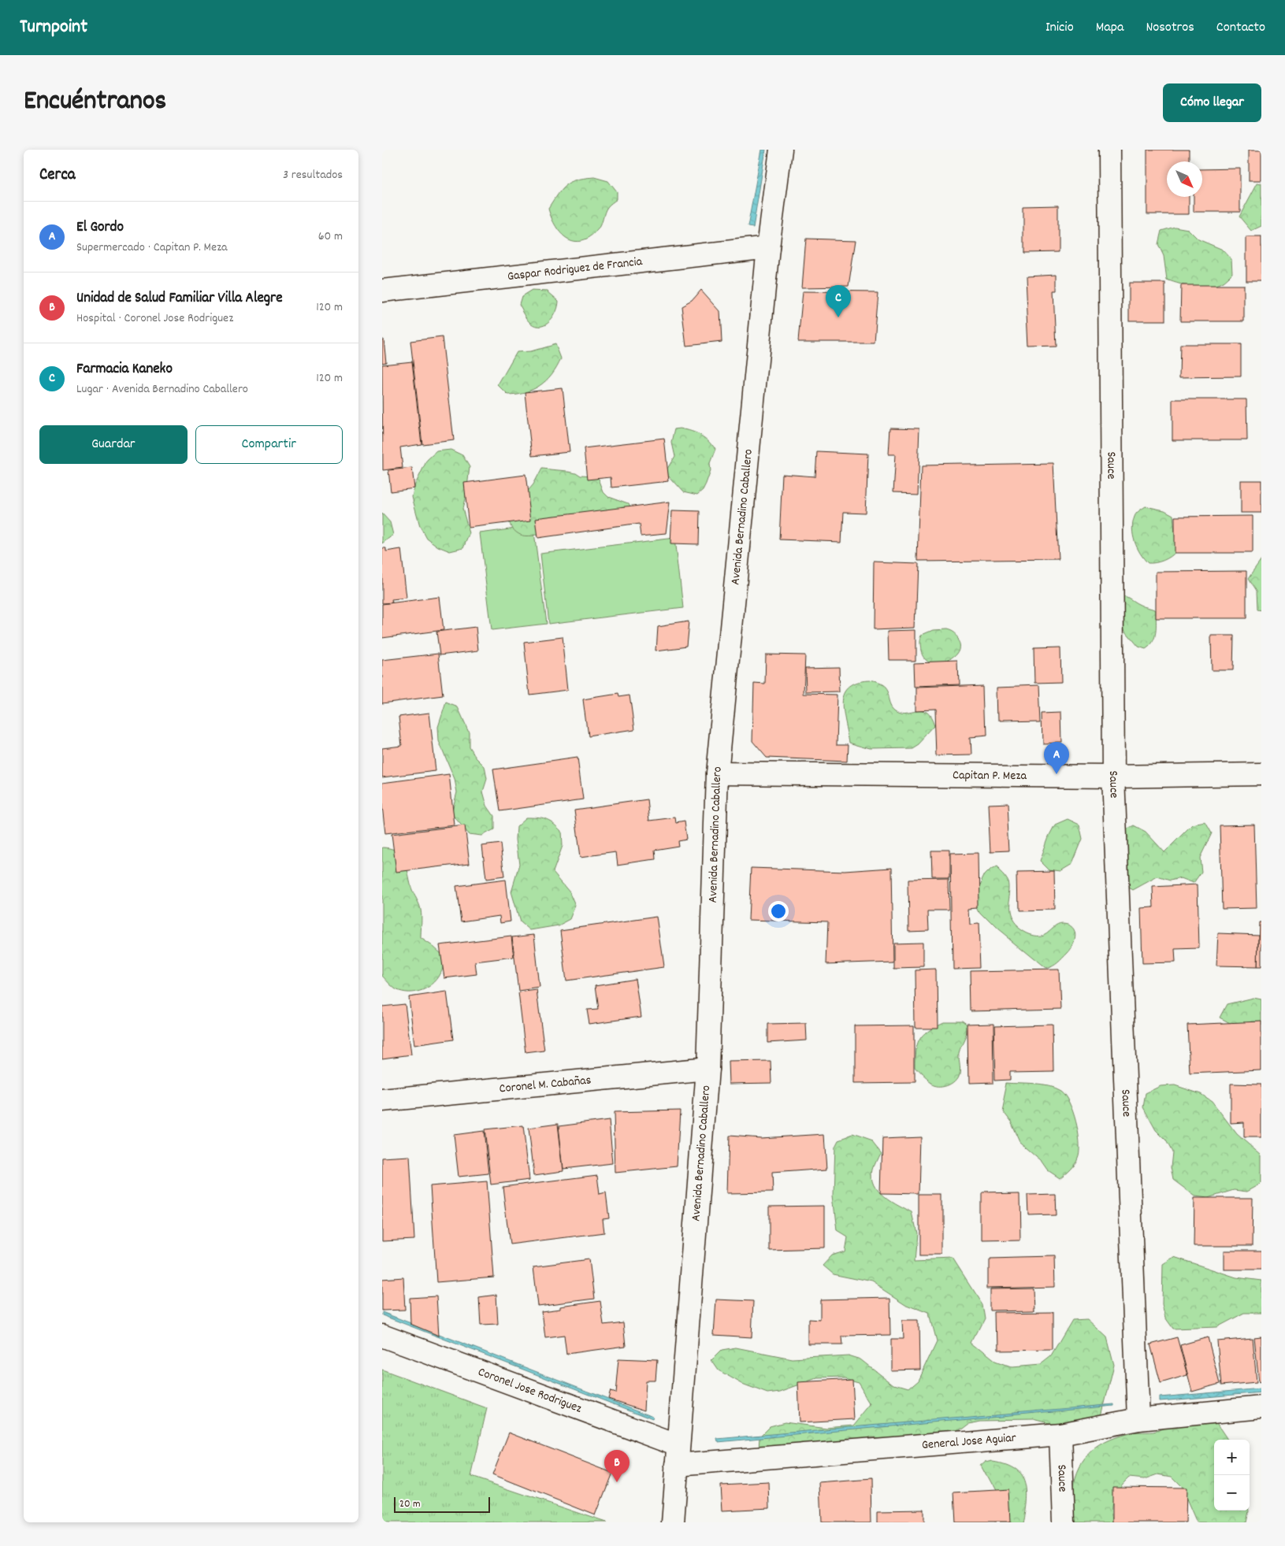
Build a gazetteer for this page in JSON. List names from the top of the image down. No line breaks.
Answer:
{"streets":{"street":["Gaspar Rodriguez de Francia","Sauce","Avenida Bernadino Caballero","Capitan P. Meza","Coronel M. Cabañas","Coronel Jose Rodriguez","General Jose Aguiar"]},"crossings":[["Gaspar Rodriguez de Francia","Avenida Bernadino Caballero"],["Sauce","Capitan P. Meza"],["Sauce","General Jose Aguiar"],["Avenida Bernadino Caballero","Capitan P. Meza"],["Avenida Bernadino Caballero","Coronel M. Cabañas"],["Avenida Bernadino Caballero","Coronel Jose Rodriguez"],["Avenida Bernadino Caballero","General Jose Aguiar"],["Coronel Jose Rodriguez","General Jose Aguiar"]],"scale_bar":"20 m","north":"bottom right","page":{"header":"Turnpoint","nav":["Inicio","Mapa","Nosotros","Contacto"],"title":"Encuéntranos","buttons":["Cómo llegar",["Guardar","Compartir"]],"heading":["Cerca","3 resultados"],"list":[{"mark":"A","name":"El Gordo","note":"Supermercado · Capitan P. Meza","value":"60 m"},{"mark":"B","name":"Unidad de Salud Familiar Villa Alegre","note":"Hospital · Coronel Jose Rodriguez","value":"120 m"},{"mark":"C","name":"Farmacia Kaneko","note":"Lugar · Avenida Bernadino Caballero","value":"120 m"}],"pins":["C","A","B"],"map_buttons":["+","−"],"scale":"20 m"}}
